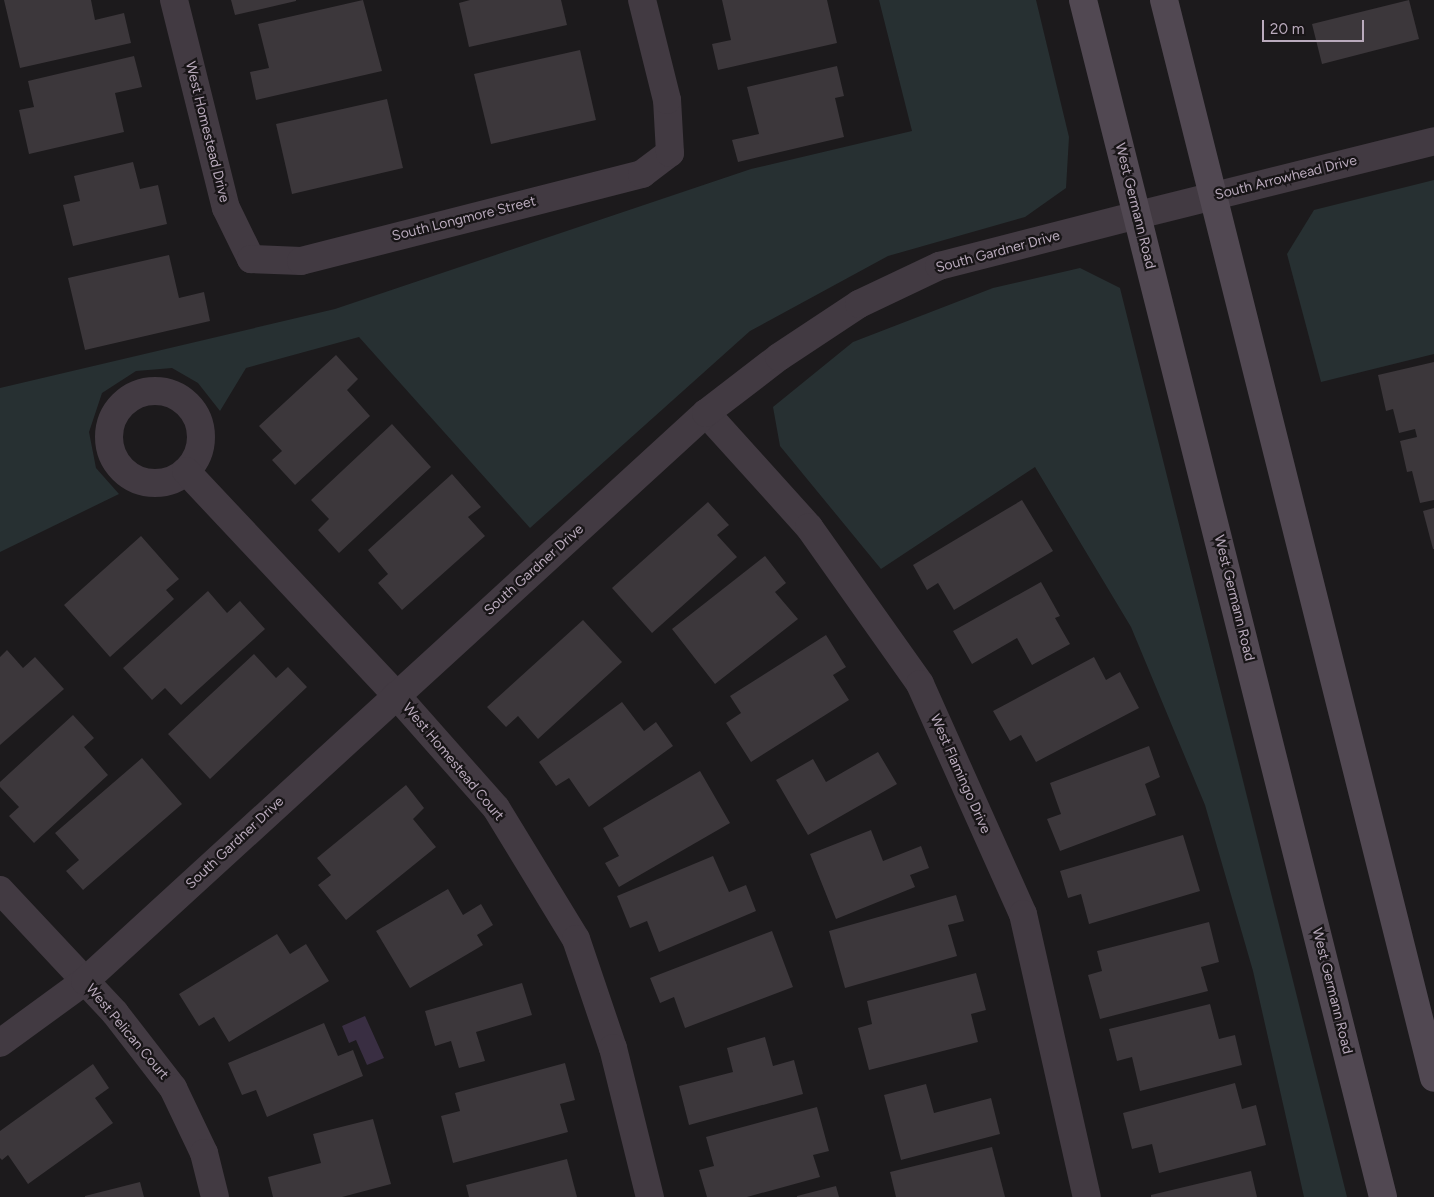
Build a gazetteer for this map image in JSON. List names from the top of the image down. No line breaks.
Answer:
{"streets":{"main road":["West Germann Road"],"street":["West Homestead Drive","South Arrowhead Drive","South Longmore Street","South Gardner Drive","West Homestead Court","West Flamingo Drive","West Pelican Court"]},"crossings":[["West Homestead Drive","South Longmore Street"],["South Arrowhead Drive","West Germann Road"],["South Arrowhead Drive","South Gardner Drive"],["West Germann Road","South Gardner Drive"],["South Gardner Drive","West Homestead Court"],["South Gardner Drive","West Flamingo Drive"],["South Gardner Drive","West Pelican Court"]],"scale_bar":"20 m"}
